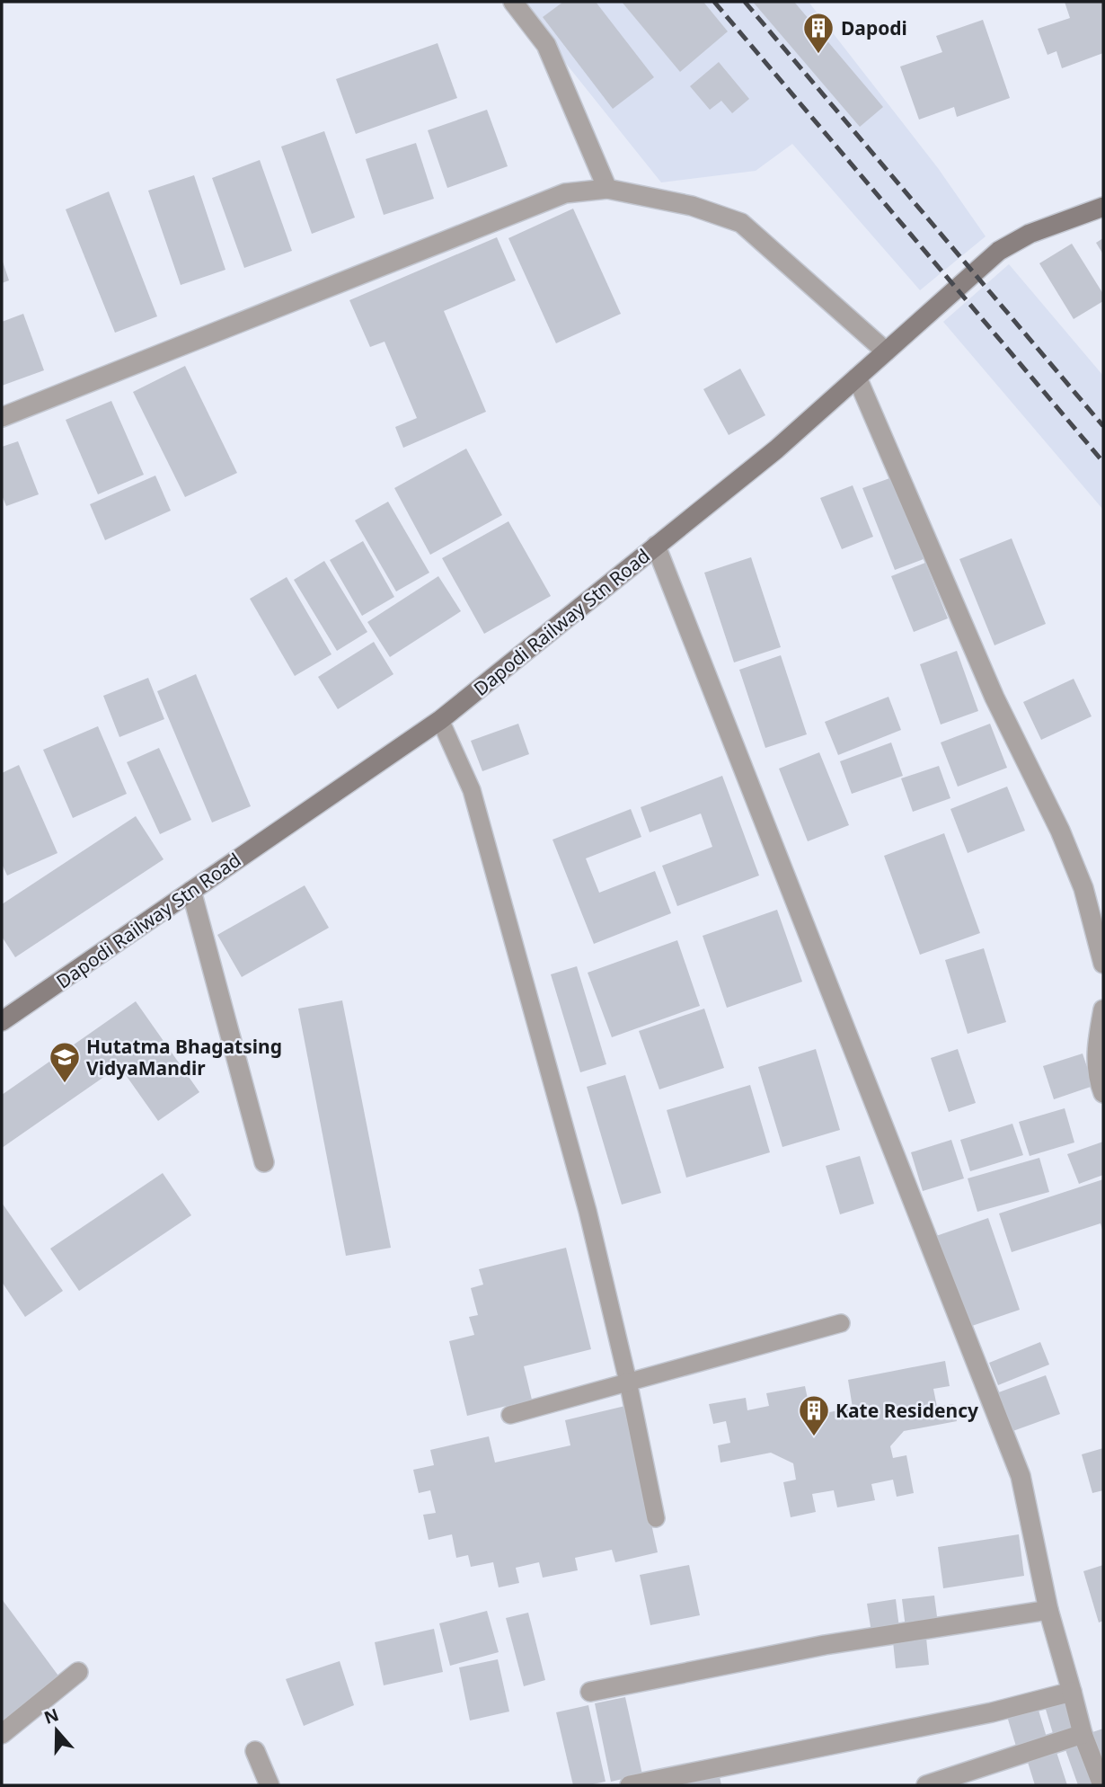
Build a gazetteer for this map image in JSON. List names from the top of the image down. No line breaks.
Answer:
{"streets":{"main road":["Dapodi Railway Stn Road"]},"places":{"building":["Dapodi","Kate Residency"],"school or university":["Hutatma Bhagatsing VidyaMandir"]},"north":"top"}
